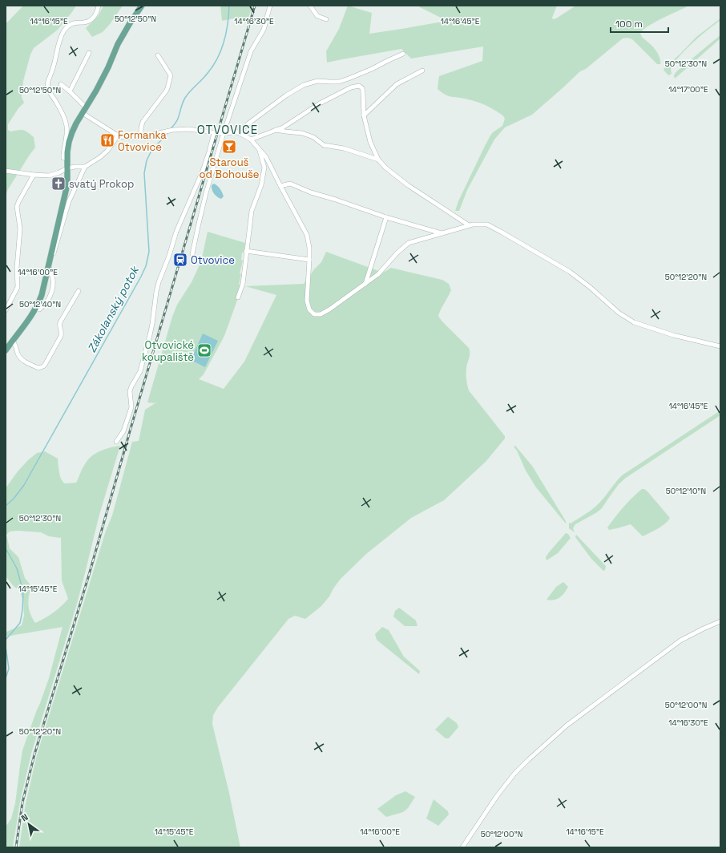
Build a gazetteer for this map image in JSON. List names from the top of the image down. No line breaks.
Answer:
{"districts":["OTVOVICE"],"water":["Zákolanský potok"],"places":{"restaurant":["Formanka Otvovice"],"bar":["Starouš od Bohouše"],"church":["svatý Prokop"],"station":["Otvovice"],"sports":["Otvovické koupaliště"]},"scale_bar":"100 m","north":"top left","coordinates":["50°12'50\"N","14°16'45\"E","14°16'15\"E","14°16'30\"E","50°12'30\"N","14°17'00\"E","14°16'00\"E","50°12'20\"N","50°12'40\"N","50°12'10\"N","14°15'45\"E","50°12'00\"N"]}
